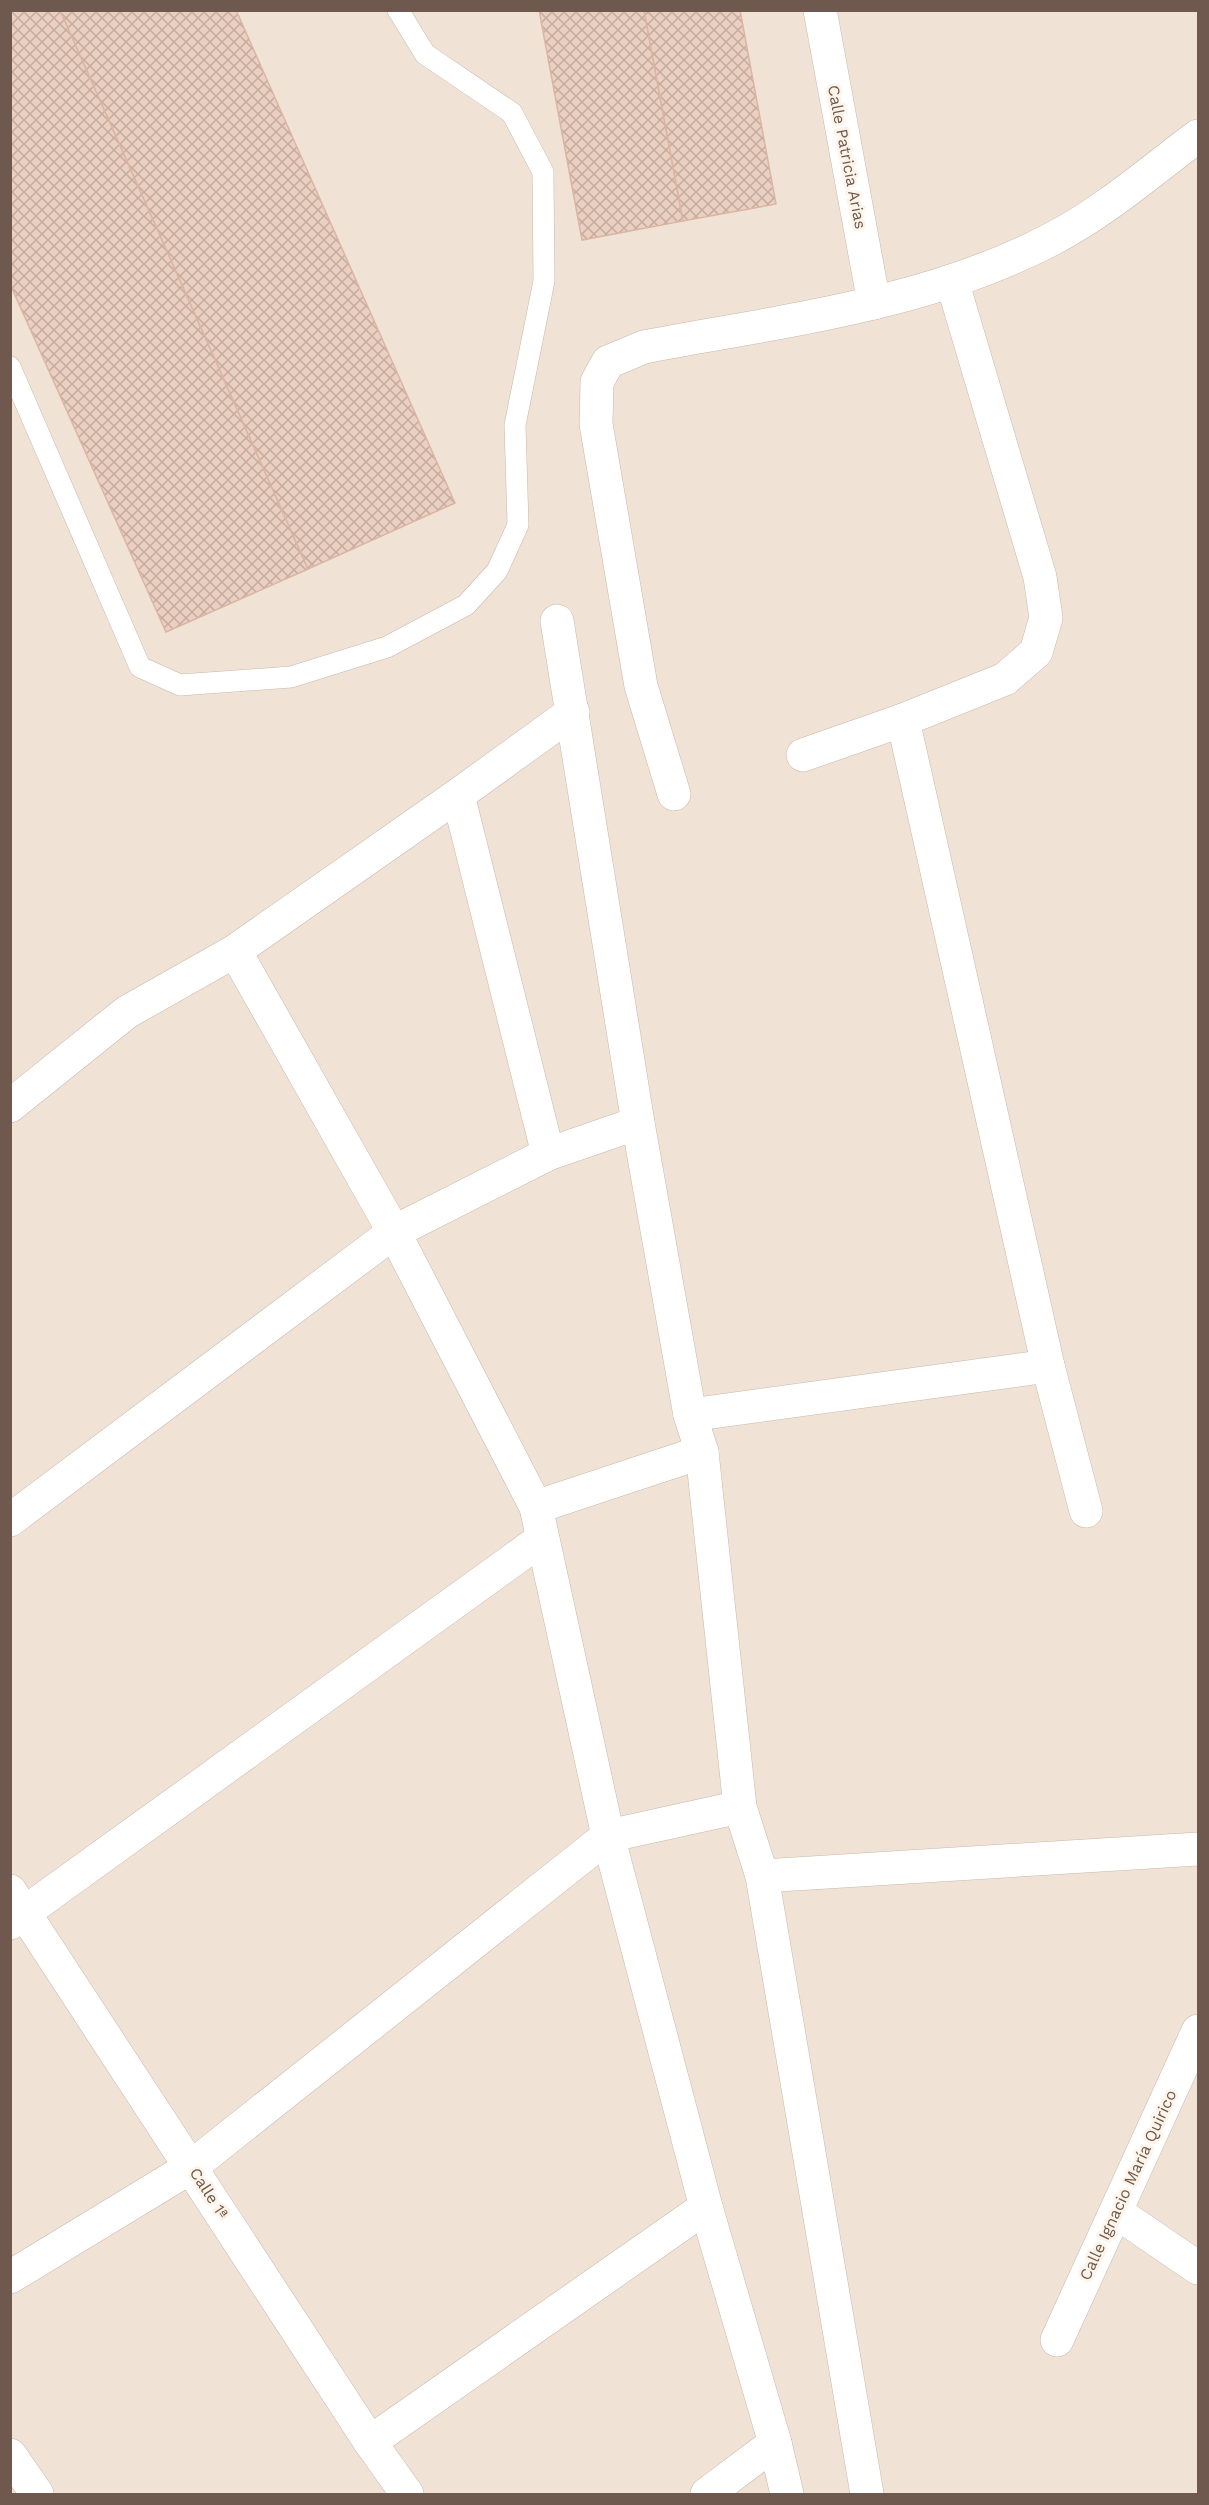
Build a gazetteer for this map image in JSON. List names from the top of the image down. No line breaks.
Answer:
{"streets":{"street":["Calle Patricia Arias","Calle Ignacio María Quirico","Calle 1ª"]}}
